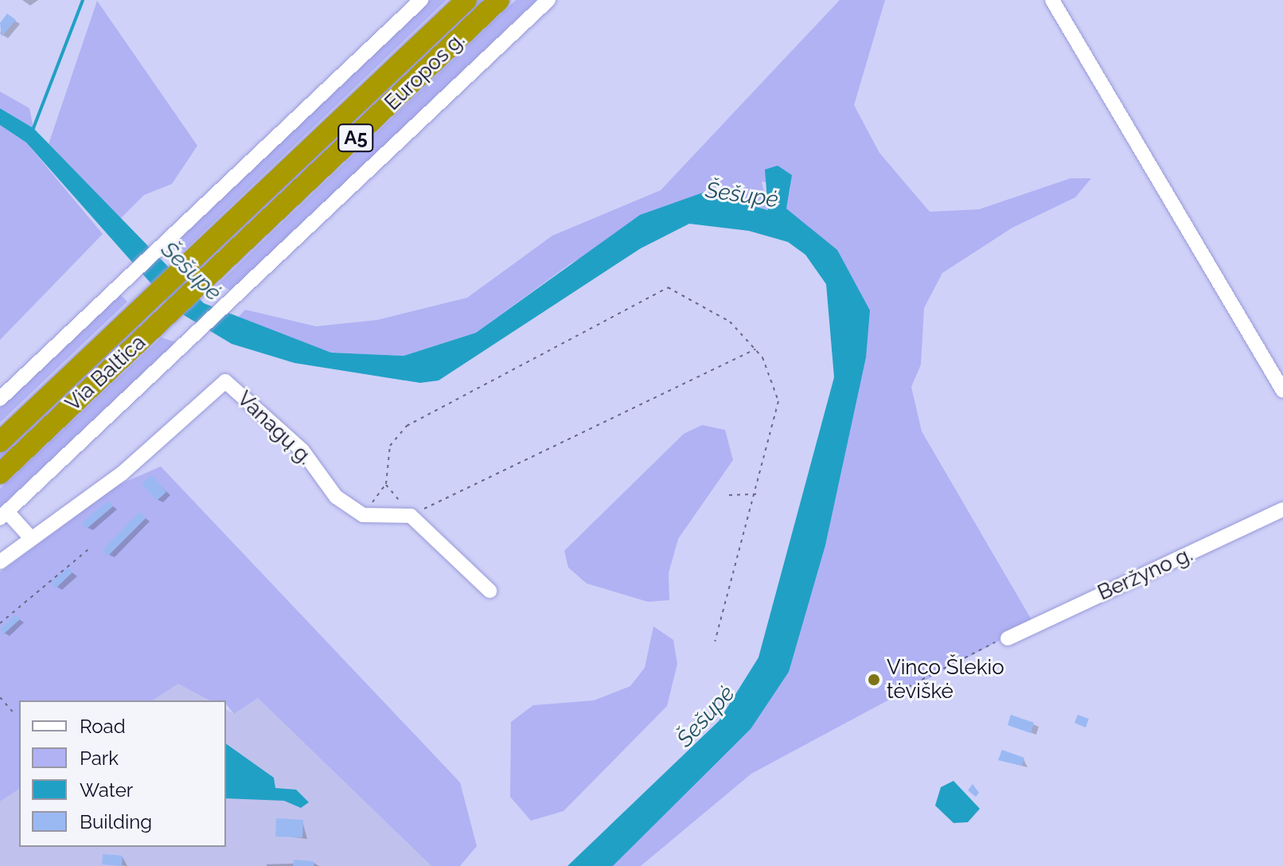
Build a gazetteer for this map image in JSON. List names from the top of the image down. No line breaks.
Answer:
{"streets":{"highway":["Europos g.","A5","Via Baltica"],"street":["Vanagų g.","Beržyno g."]},"crossings":[["Europos g.","Via Baltica"]],"water":["Šešupė"],"places":["Vinco Šlekio tėviškė"],"legend":["Road","Park","Water","Building"]}
